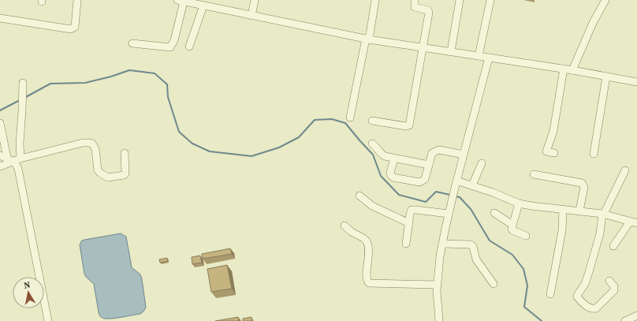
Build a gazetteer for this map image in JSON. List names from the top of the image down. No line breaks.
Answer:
{"north":"top"}
